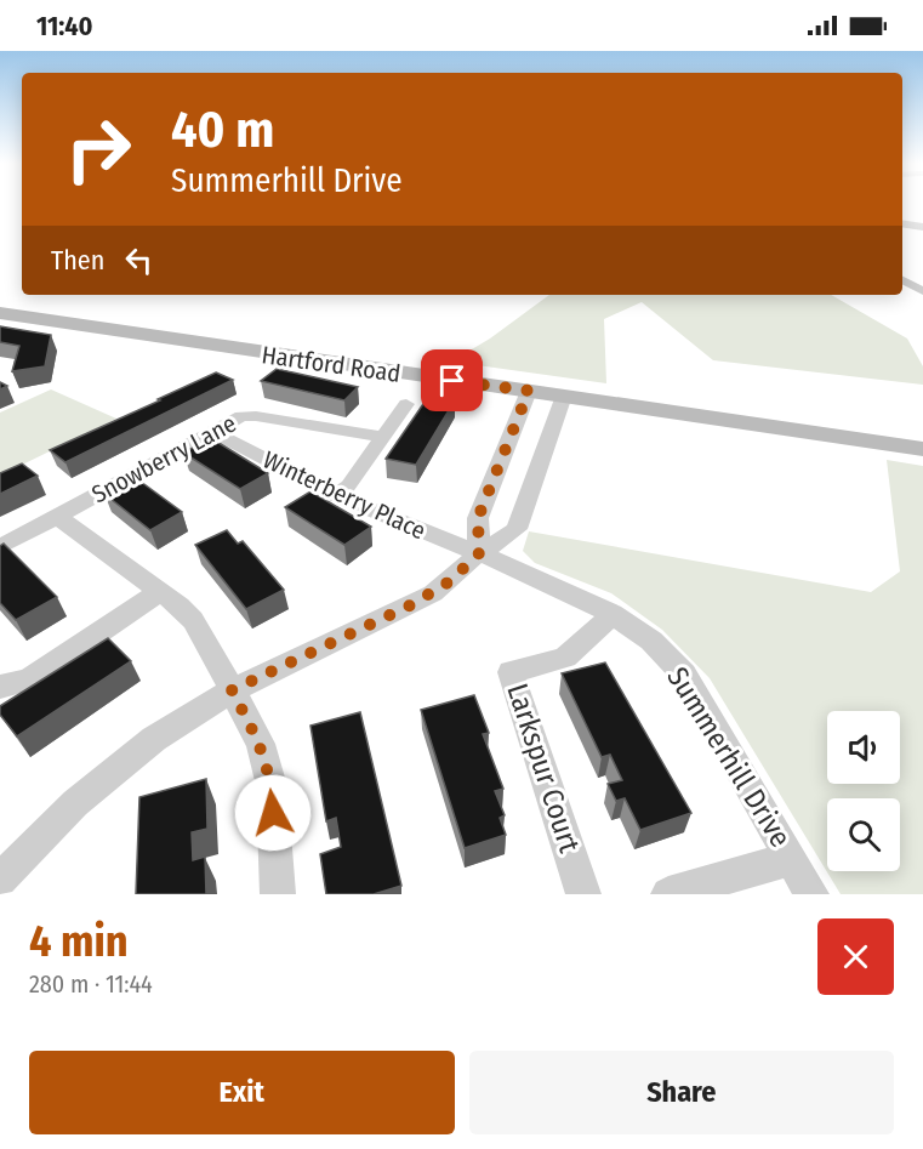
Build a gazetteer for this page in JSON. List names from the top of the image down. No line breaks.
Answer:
{"streets":{"main road":["Hartford Road"],"street":["Snowberry Lane","Winterberry Place","Summerhill Drive","Larkspur Court"]},"crossings":[["Snowberry Lane","Winterberry Place"],["Winterberry Place","Summerhill Drive"],["Summerhill Drive","Larkspur Court"]],"page":{"status":"11:40","turn":["40 m","Summerhill Drive"],"then":"Then","heading":["4 min","280 m · 11:44"],"buttons":["Exit","Share"]}}
